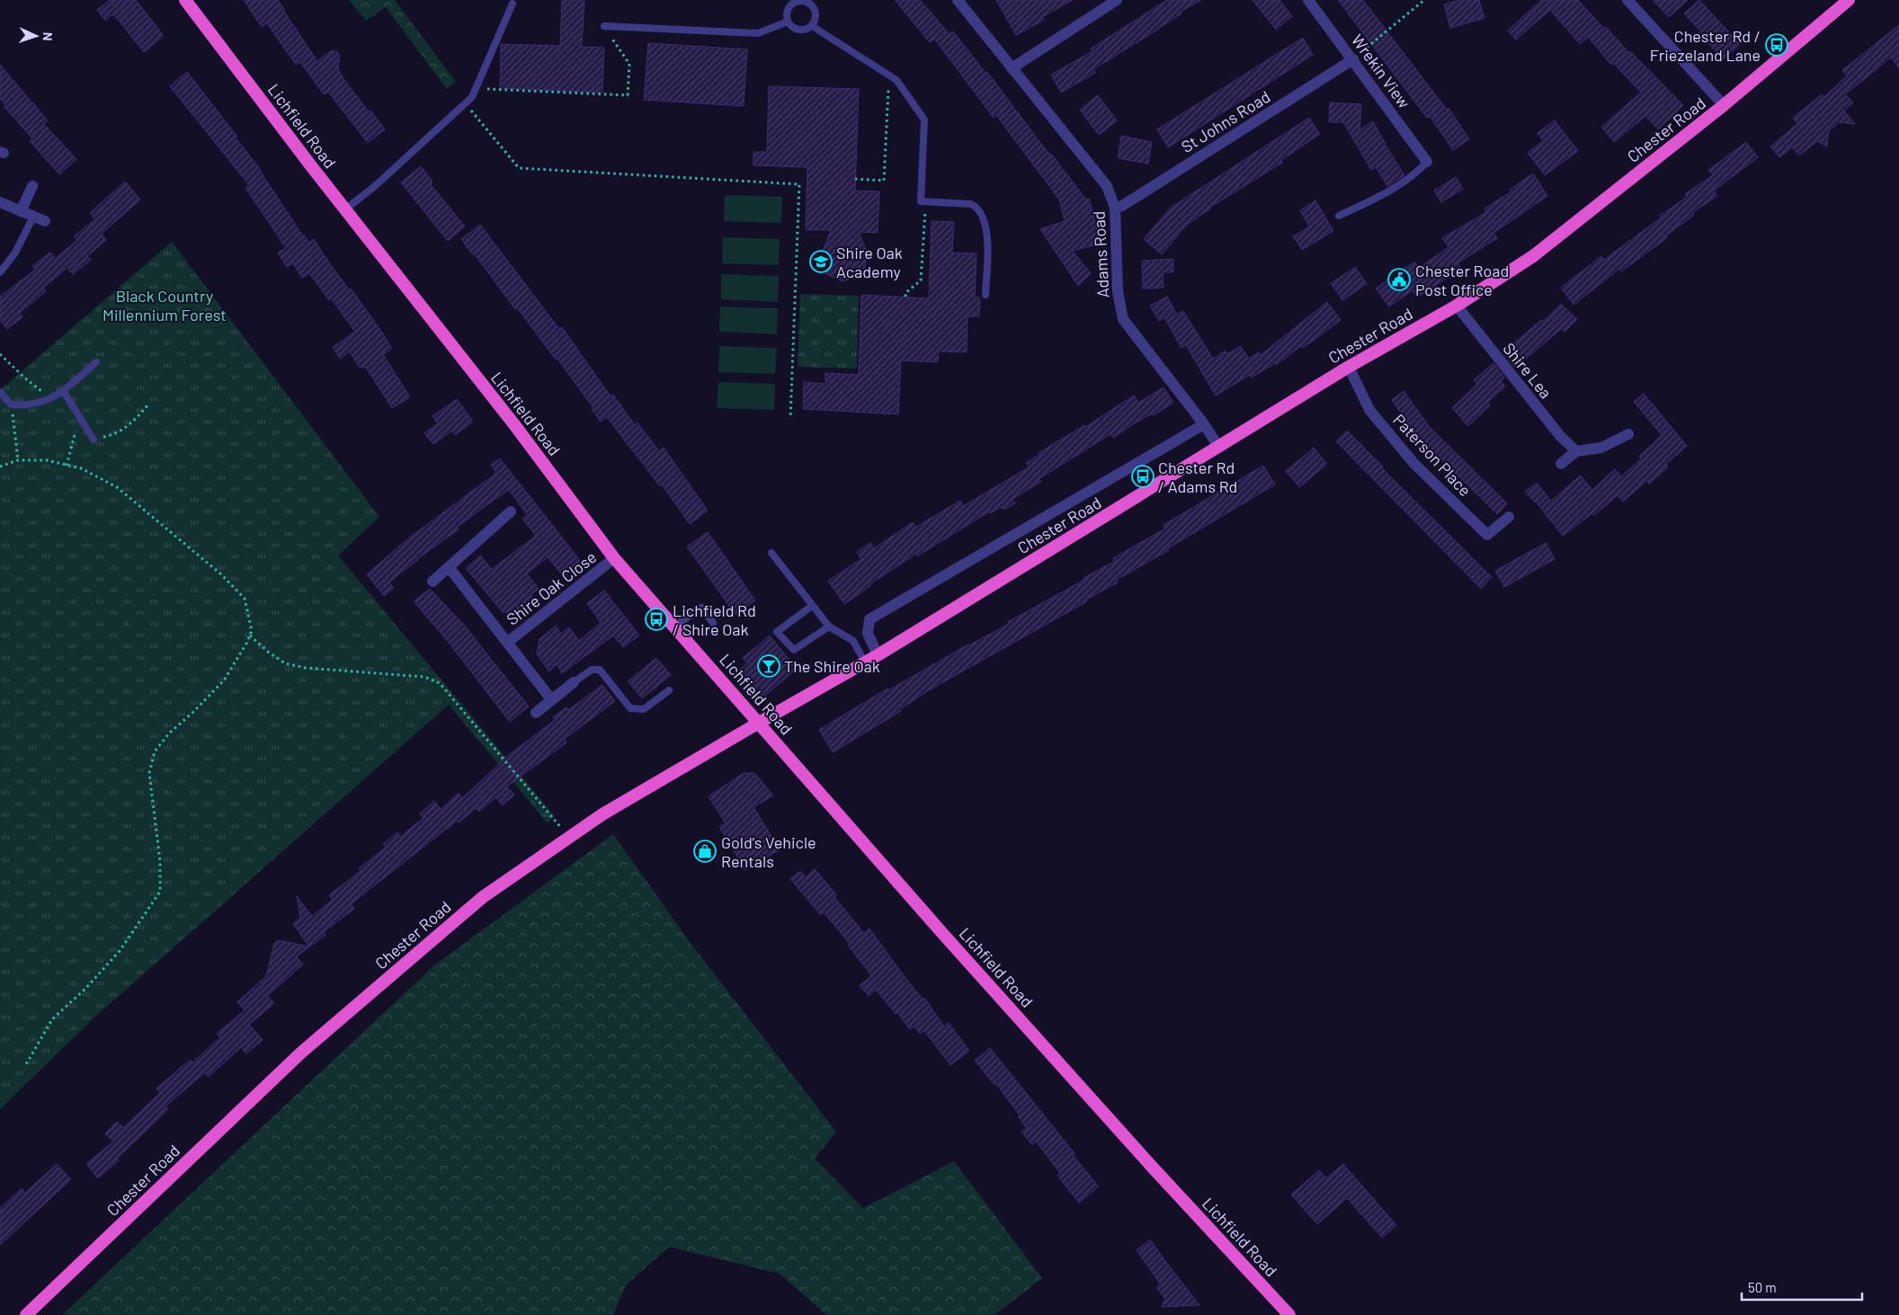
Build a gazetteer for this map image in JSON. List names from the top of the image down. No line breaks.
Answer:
{"streets":{"highway":["Lichfield Road","Chester Road"],"street":["Wrekin View","St Johns Road","Adams Road","Shire Lea","Paterson Place","Shire Oak Close"]},"crossings":[["Wrekin View","St Johns Road"],["St Johns Road","Adams Road"],["Lichfield Road","Chester Road"],["Lichfield Road","Shire Oak Close"],["Chester Road","Adams Road"],["Chester Road","Shire Lea"],["Chester Road","Paterson Place"]],"parks":["Black Country Millennium Forest"],"places":{"bus stop":["Chester Rd / Friezeland Lane","Chester Rd / Adams Rd","Lichfield Rd / Shire Oak"],"school or university":["Shire Oak Academy"],"public building":["Chester Road Post Office"],"bar":["The Shire Oak"],"shop":["Gold's Vehicle Rentals"]},"scale_bar":"50 m","north":"right"}
